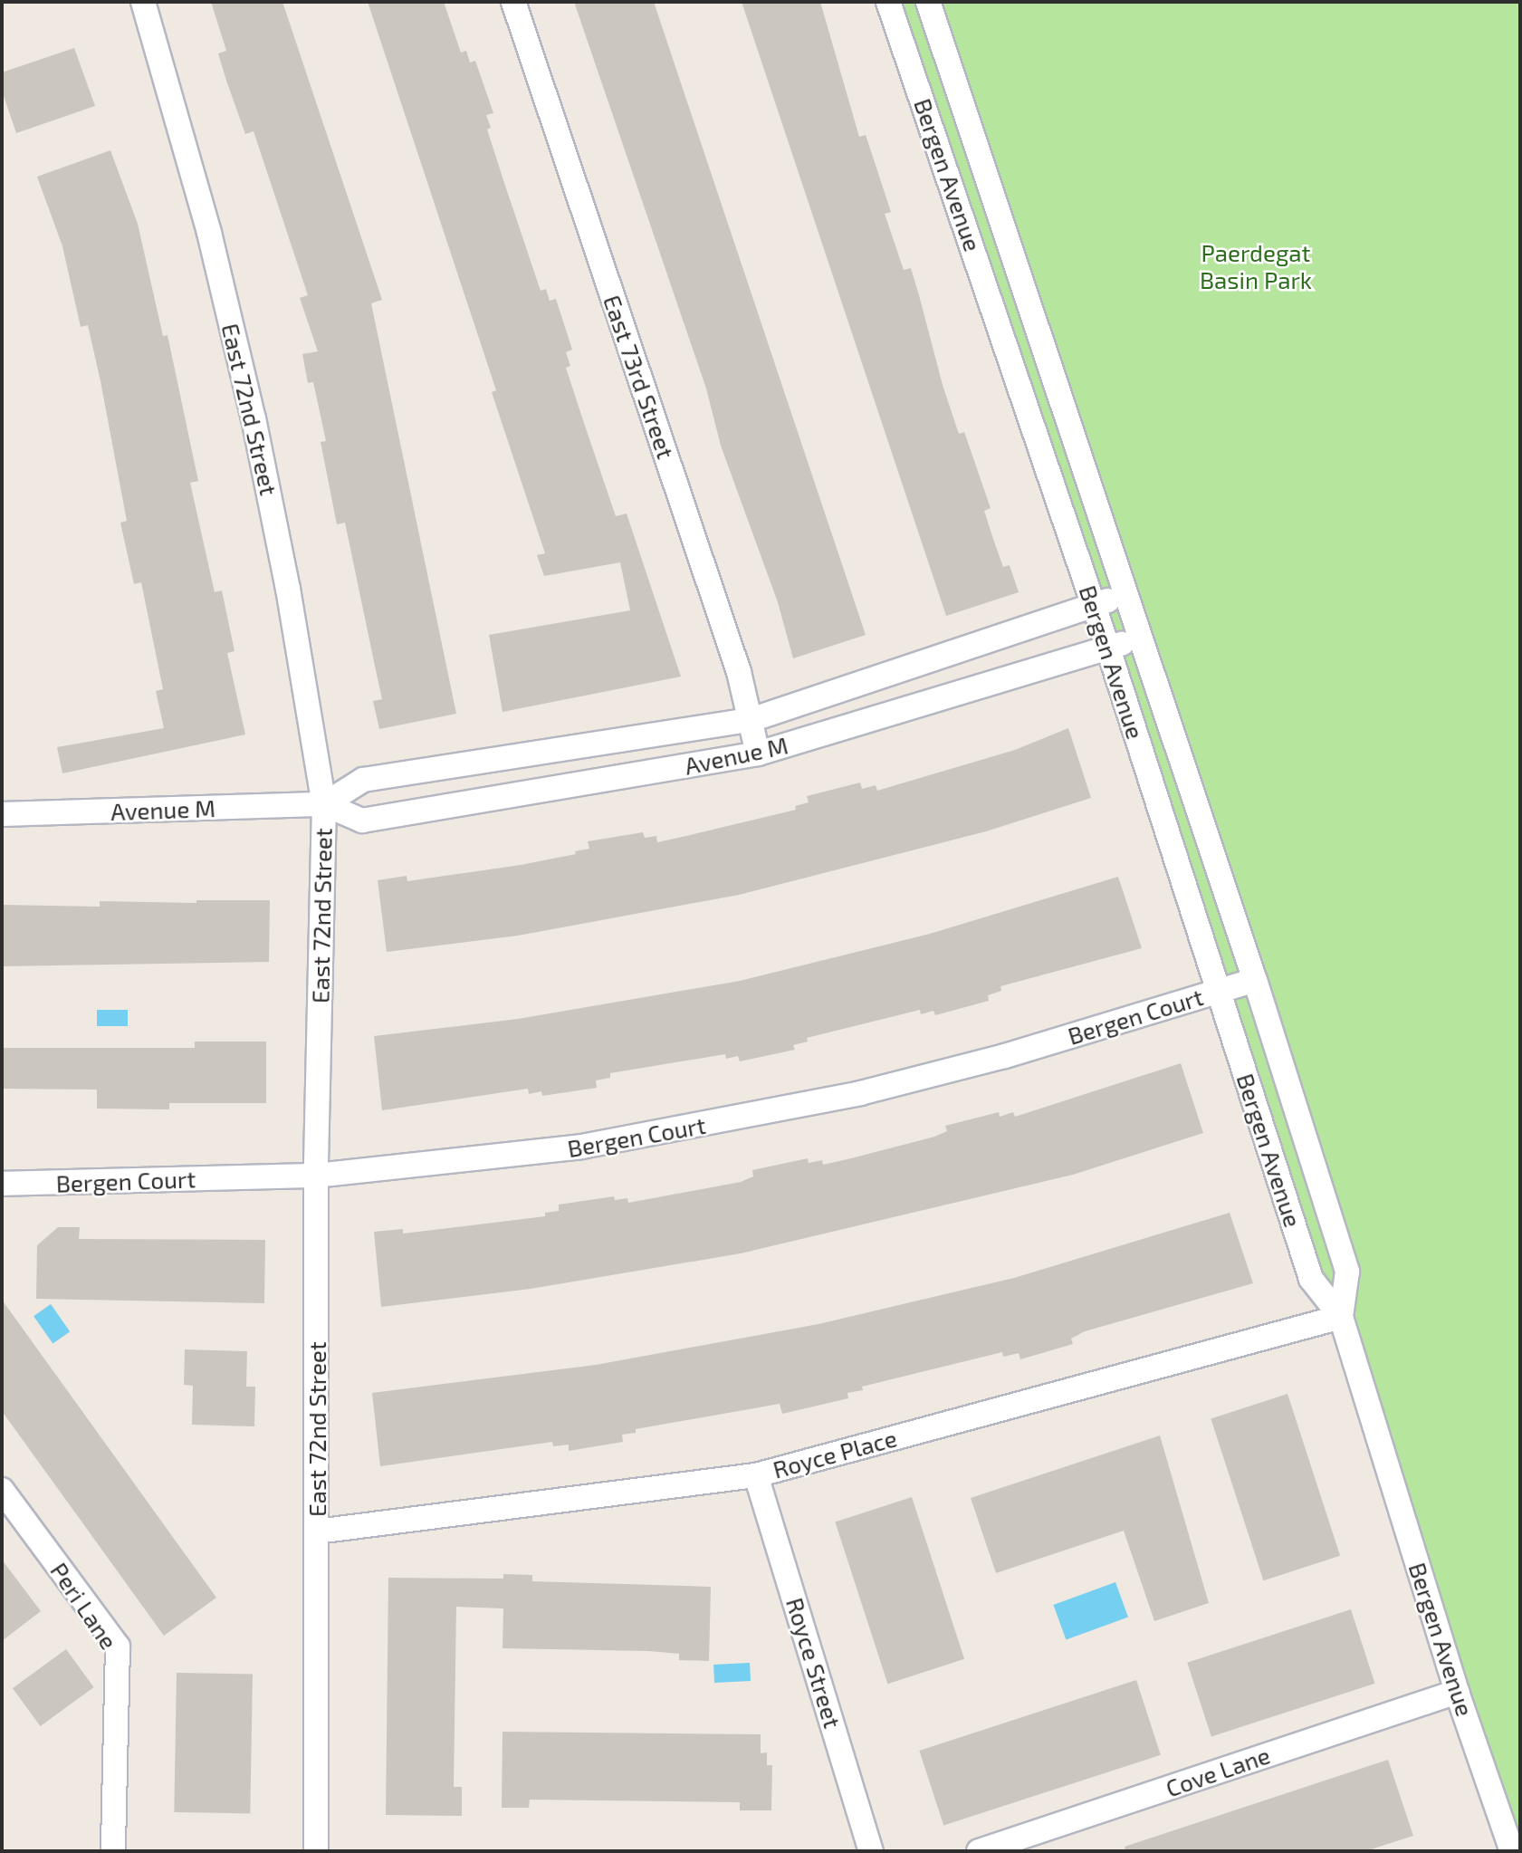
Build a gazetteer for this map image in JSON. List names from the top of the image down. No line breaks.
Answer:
{"streets":{"street":["Bergen Avenue","East 73rd Street","East 72nd Street","Avenue M","Bergen Court","Royce Place","Peri Lane","Royce Street","Cove Lane"]},"crossings":[["Bergen Avenue","Avenue M"],["Bergen Avenue","Bergen Court"],["Bergen Avenue","Royce Place"],["Bergen Avenue","Cove Lane"],["East 73rd Street","Avenue M"],["East 72nd Street","Avenue M"],["East 72nd Street","Bergen Court"],["East 72nd Street","Royce Place"],["Royce Place","Royce Street"]],"parks":["Paerdegat Basin Park"]}
